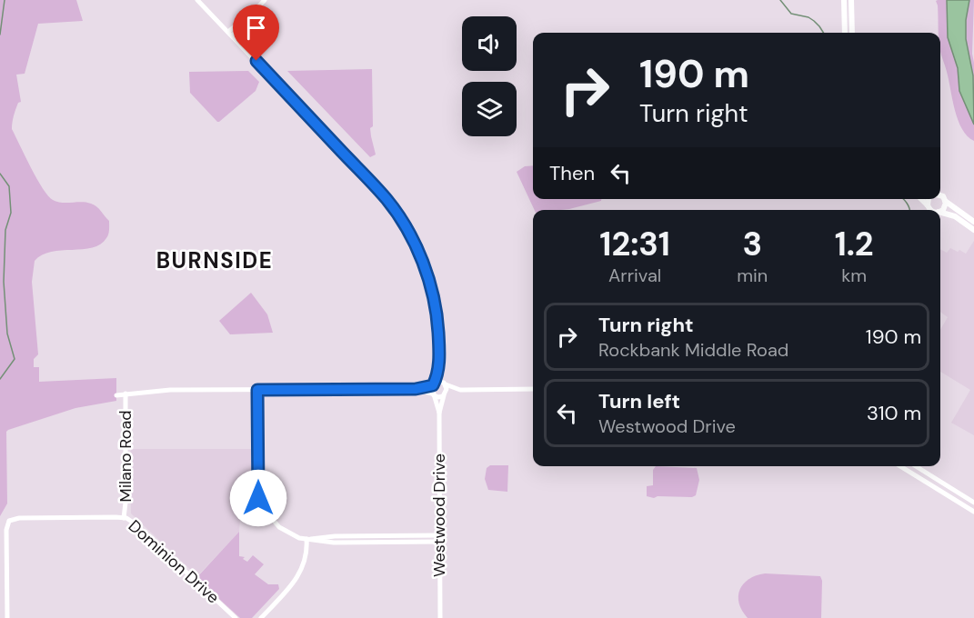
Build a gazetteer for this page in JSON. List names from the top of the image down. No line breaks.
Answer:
{"streets":{"street":["Milano Road","Westwood Drive","Dominion Drive"]},"crossings":[["Milano Road","Dominion Drive"]],"districts":["BURNSIDE"],"page":{"turn":["190 m","Turn right"],"then":"Then","eta":["12:31","Arrival","3","min","1.2","km"],"list":[{"name":"Turn right","note":"Rockbank Middle Road","value":"190 m"},{"name":"Turn left","note":"Westwood Drive","value":"310 m"}]}}
